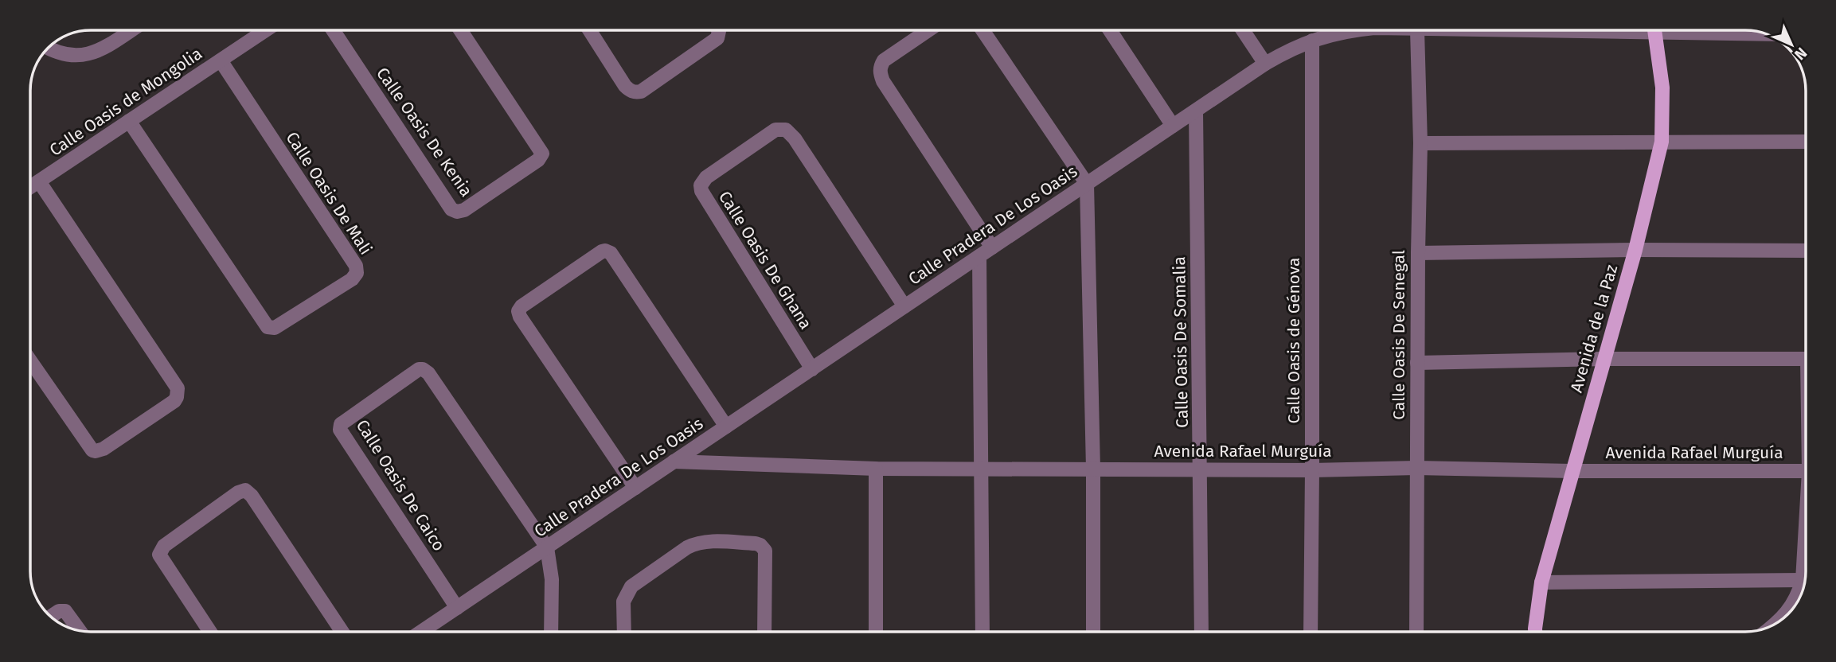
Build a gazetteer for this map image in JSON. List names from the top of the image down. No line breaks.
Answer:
{"streets":{"main road":["Avenida de la Paz"],"street":["Calle Oasis de Mongolia","Calle Oasis De Kenia","Calle Oasis De Mali","Calle Pradera De Los Oasis","Calle Oasis De Ghana","Calle Oasis De Senegal","Calle Oasis de Génova","Calle Oasis De Somalia","Avenida Rafael Murguía","Calle Oasis De Caico"]},"crossings":[["Calle Oasis de Mongolia","Calle Oasis De Mali"],["Calle Pradera De Los Oasis","Calle Oasis De Ghana"],["Calle Pradera De Los Oasis","Calle Oasis de Génova"],["Calle Pradera De Los Oasis","Calle Oasis De Somalia"],["Calle Pradera De Los Oasis","Avenida Rafael Murguía"],["Calle Pradera De Los Oasis","Calle Oasis De Caico"],["Avenida de la Paz","Avenida Rafael Murguía"],["Calle Oasis De Senegal","Avenida Rafael Murguía"],["Calle Oasis de Génova","Avenida Rafael Murguía"],["Calle Oasis De Somalia","Avenida Rafael Murguía"]],"north":"bottom right"}
